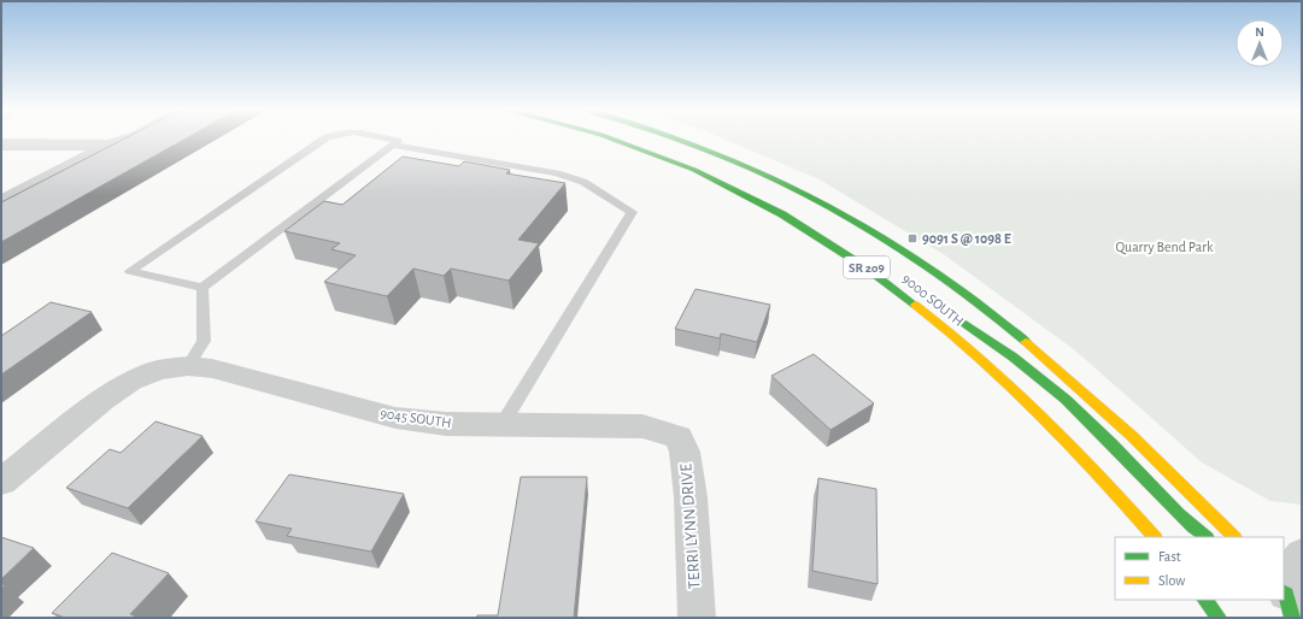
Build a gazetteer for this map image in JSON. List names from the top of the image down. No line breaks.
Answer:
{"streets":{"main road":["SR 209","9000 SOUTH"],"street":["9045 SOUTH","TERRI LYNN DRIVE"]},"crossings":[["9045 SOUTH","TERRI LYNN DRIVE"]],"parks":["Quarry Bend Park"],"places":{"transit":["9091 S @ 1098 E"]},"legend":["Fast","Slow"],"north":"top"}
